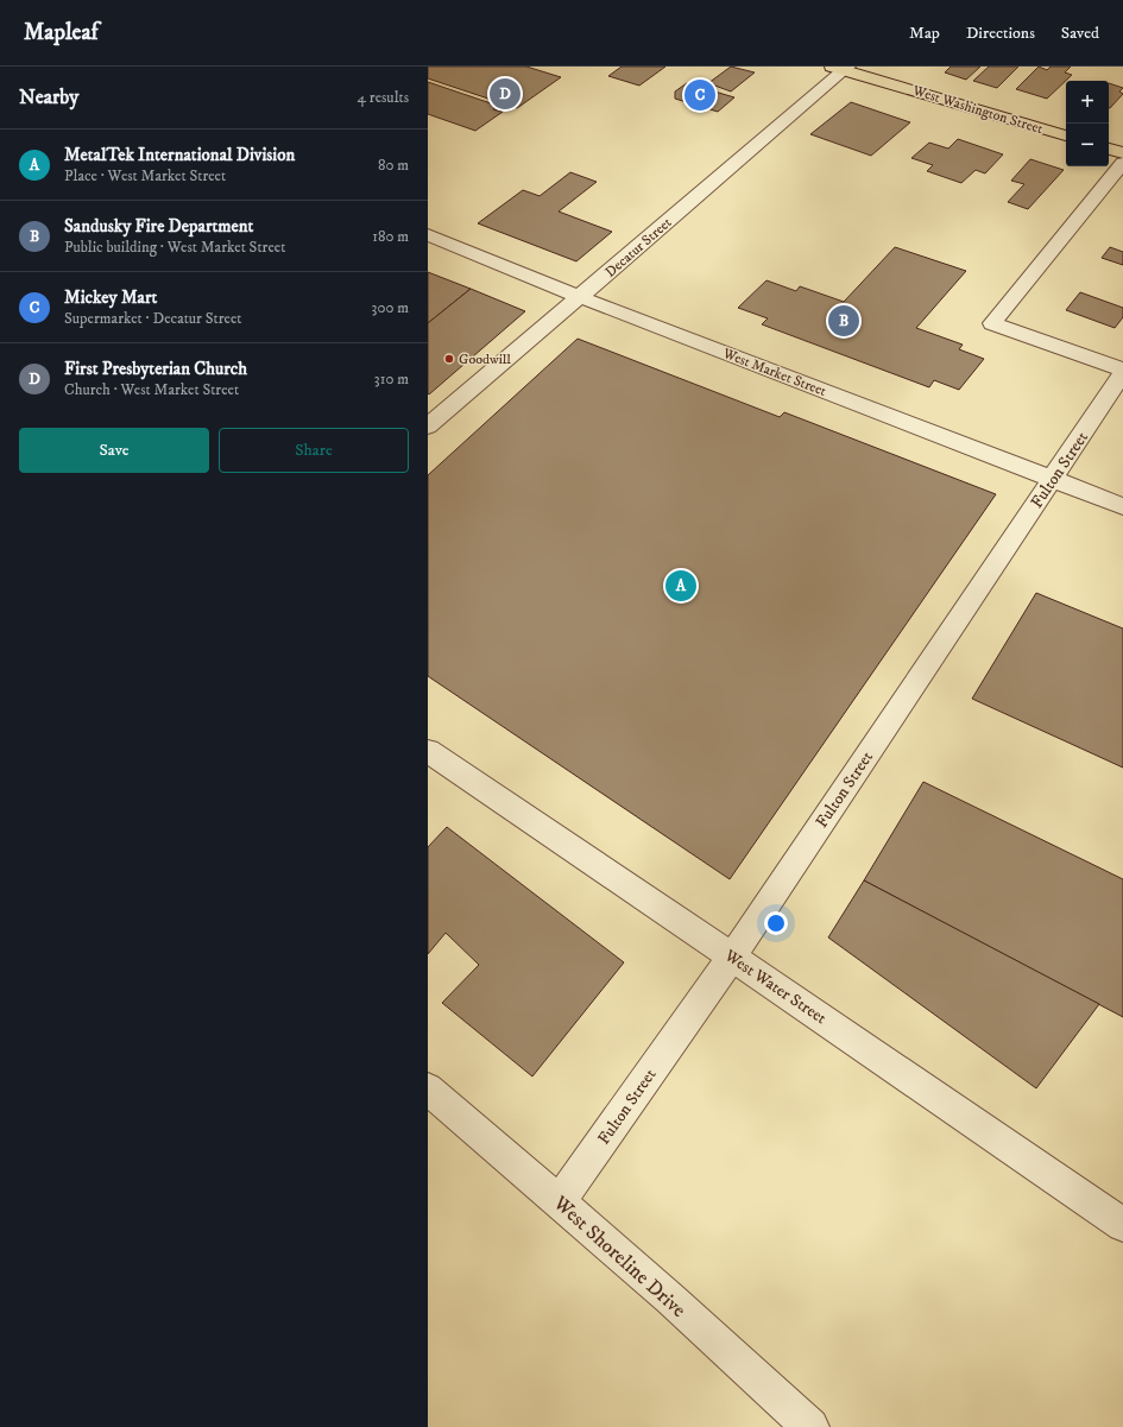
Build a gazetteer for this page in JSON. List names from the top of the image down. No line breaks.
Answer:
{"streets":{"main road":["West Washington Street"],"street":["Decatur Street","West Market Street","Fulton Street","West Water Street","West Shoreline Drive"]},"crossings":[["West Washington Street","Decatur Street"],["Decatur Street","West Market Street"],["West Market Street","Fulton Street"],["Fulton Street","West Water Street"],["Fulton Street","West Shoreline Drive"]],"places":["Goodwill"],"page":{"header":"Mapleaf","nav":["Map","Directions","Saved"],"heading":["Nearby","4 results"],"pins":["D","C","B","A"],"map_buttons":["+","−"],"list":[{"mark":"A","name":"MetalTek International Division","note":"Place · West Market Street","value":"80 m"},{"mark":"B","name":"Sandusky Fire Department","note":"Public building · West Market Street","value":"180 m"},{"mark":"C","name":"Mickey Mart","note":"Supermarket · Decatur Street","value":"300 m"},{"mark":"D","name":"First Presbyterian Church","note":"Church · West Market Street","value":"310 m"}],"buttons":["Save","Share"]}}
